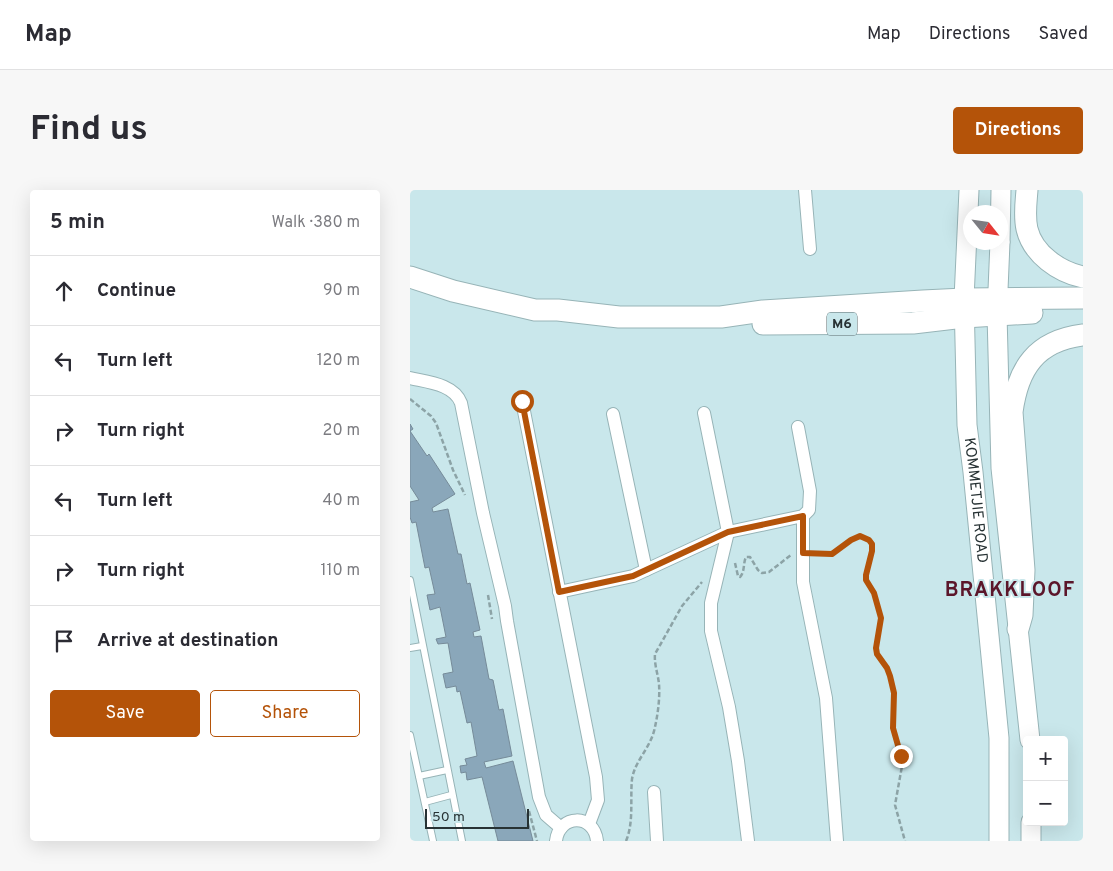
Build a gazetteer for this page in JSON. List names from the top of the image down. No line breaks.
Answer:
{"streets":{"main road":["M6","KOMMETJIE ROAD"]},"crossings":[["M6","KOMMETJIE ROAD"]],"districts":["BRAKKLOOF"],"scale_bar":"50 m","north":"bottom right","page":{"header":"Map","nav":["Map","Directions","Saved"],"buttons":["Directions",["Save","Share"]],"title":"Find us","heading":["5 min","Walk · 380 m"],"list":[["Continue","90 m"],["Turn left","120 m"],["Turn right","20 m"],["Turn left","40 m"],["Turn right","110 m"],"Arrive at destination"],"map_buttons":["+","−"],"scale":"50 m"}}
